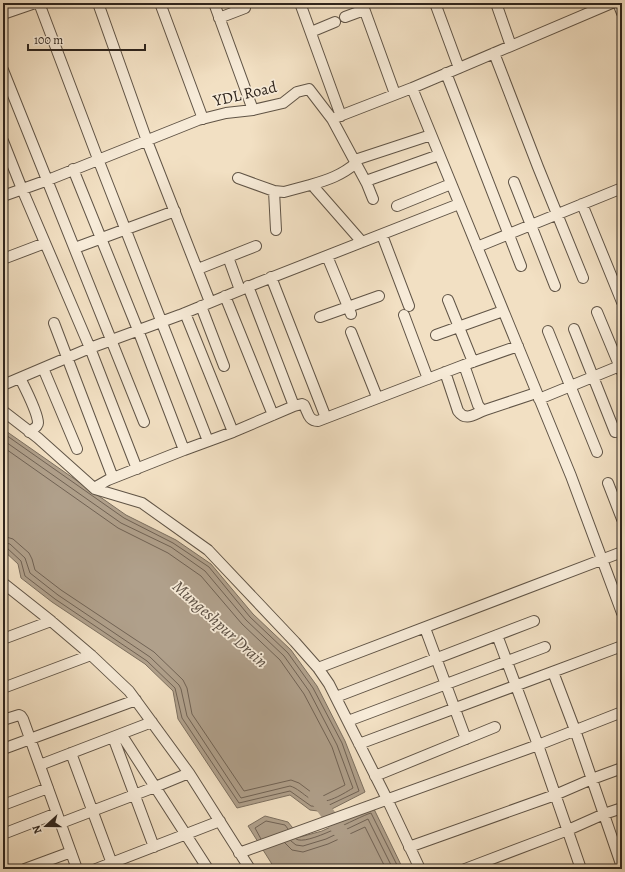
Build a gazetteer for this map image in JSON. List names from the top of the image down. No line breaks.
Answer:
{"streets":{"street":["YDL Road"]},"water":["Mungeshpur Drain"],"scale_bar":"100 m","north":"left"}
